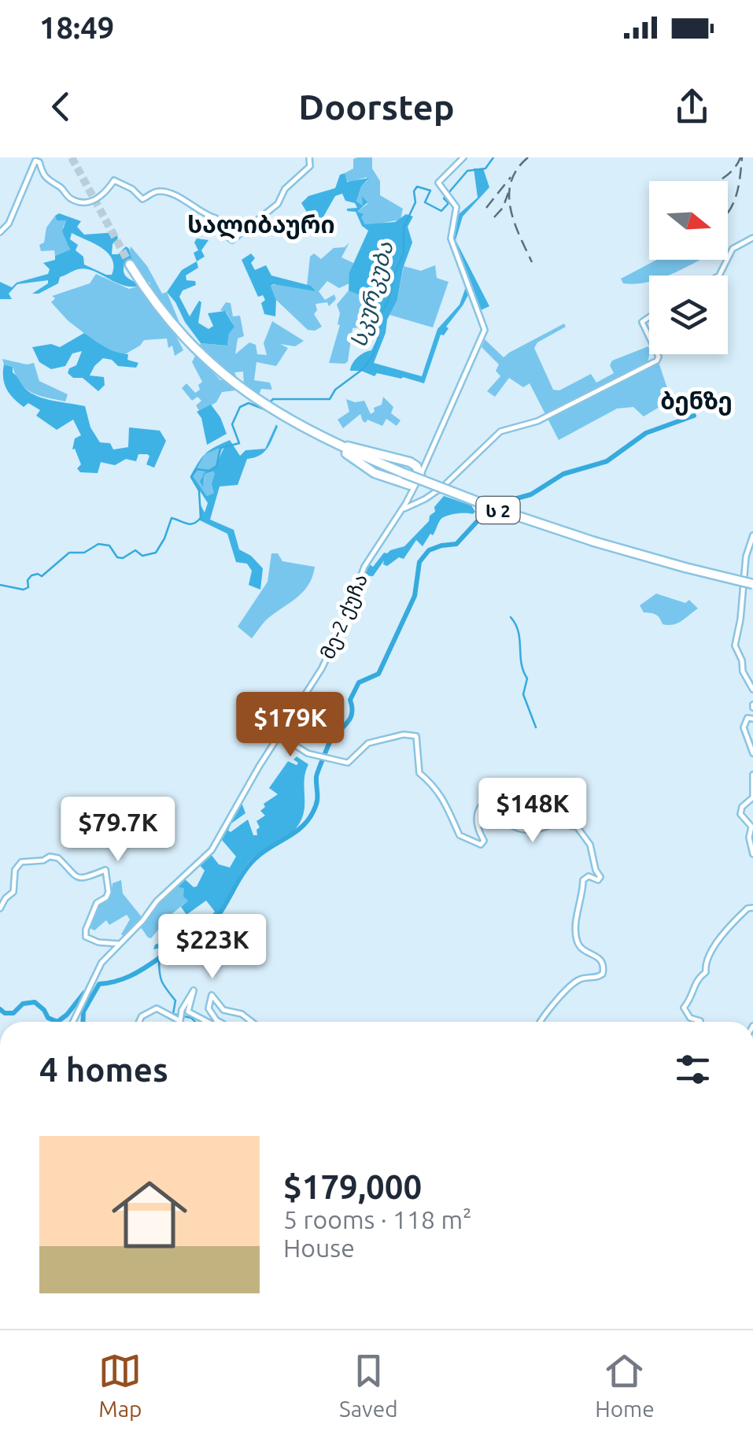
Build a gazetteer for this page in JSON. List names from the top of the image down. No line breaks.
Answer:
{"streets":{"highway":["ს 2"],"street":["მე-2 ქუჩა"]},"districts":["სალიბაური","ბენზე"],"water":["სკურკუბა"],"north":"right","page":{"status":"18:49","header":"Doorstep","price":["$179K","$148K","$79.7K","$223K"],"heading":"4 homes","list":[{"name":"$179,000","note":"5 rooms · 118 m² · House"}],"tabs":["Map","Saved","Home"]}}
